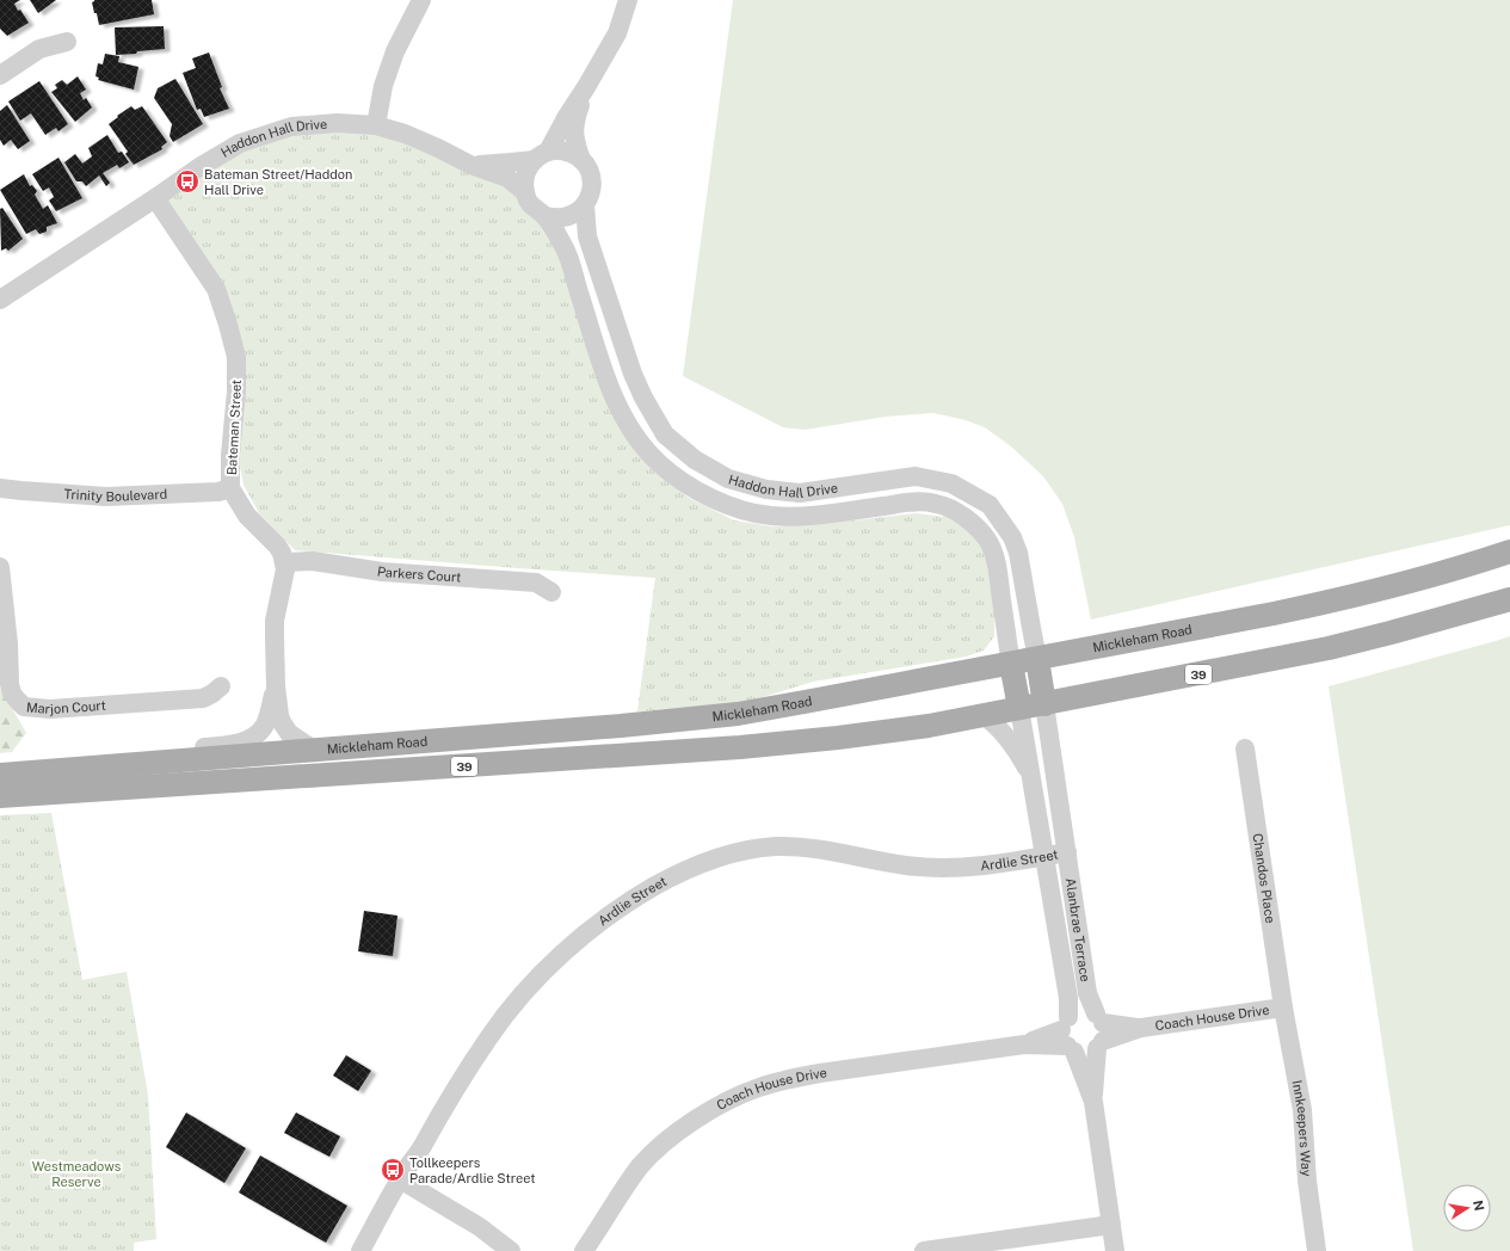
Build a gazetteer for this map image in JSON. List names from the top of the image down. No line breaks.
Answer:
{"streets":{"main road":["Mickleham Road","39"],"street":["Haddon Hall Drive","Bateman Street","Trinity Boulevard","Parkers Court","Marjon Court","Ardlie Street","Chandos Place","Alanbrae Terrace","Coach House Drive","Innkeepers Way"]},"crossings":[["Haddon Hall Drive","Bateman Street"],["Haddon Hall Drive","Mickleham Road"],["Bateman Street","Trinity Boulevard"],["Bateman Street","Parkers Court"],["Mickleham Road","Alanbrae Terrace"],["Ardlie Street","Alanbrae Terrace"],["Chandos Place","Coach House Drive"],["Chandos Place","Innkeepers Way"],["Alanbrae Terrace","Coach House Drive"],["Coach House Drive","Innkeepers Way"]],"parks":["Westmeadows Reserve"],"places":{"bus stop":["Bateman Street/Haddon Hall Drive","Tollkeepers Parade/Ardlie Street"]},"north":"right"}
